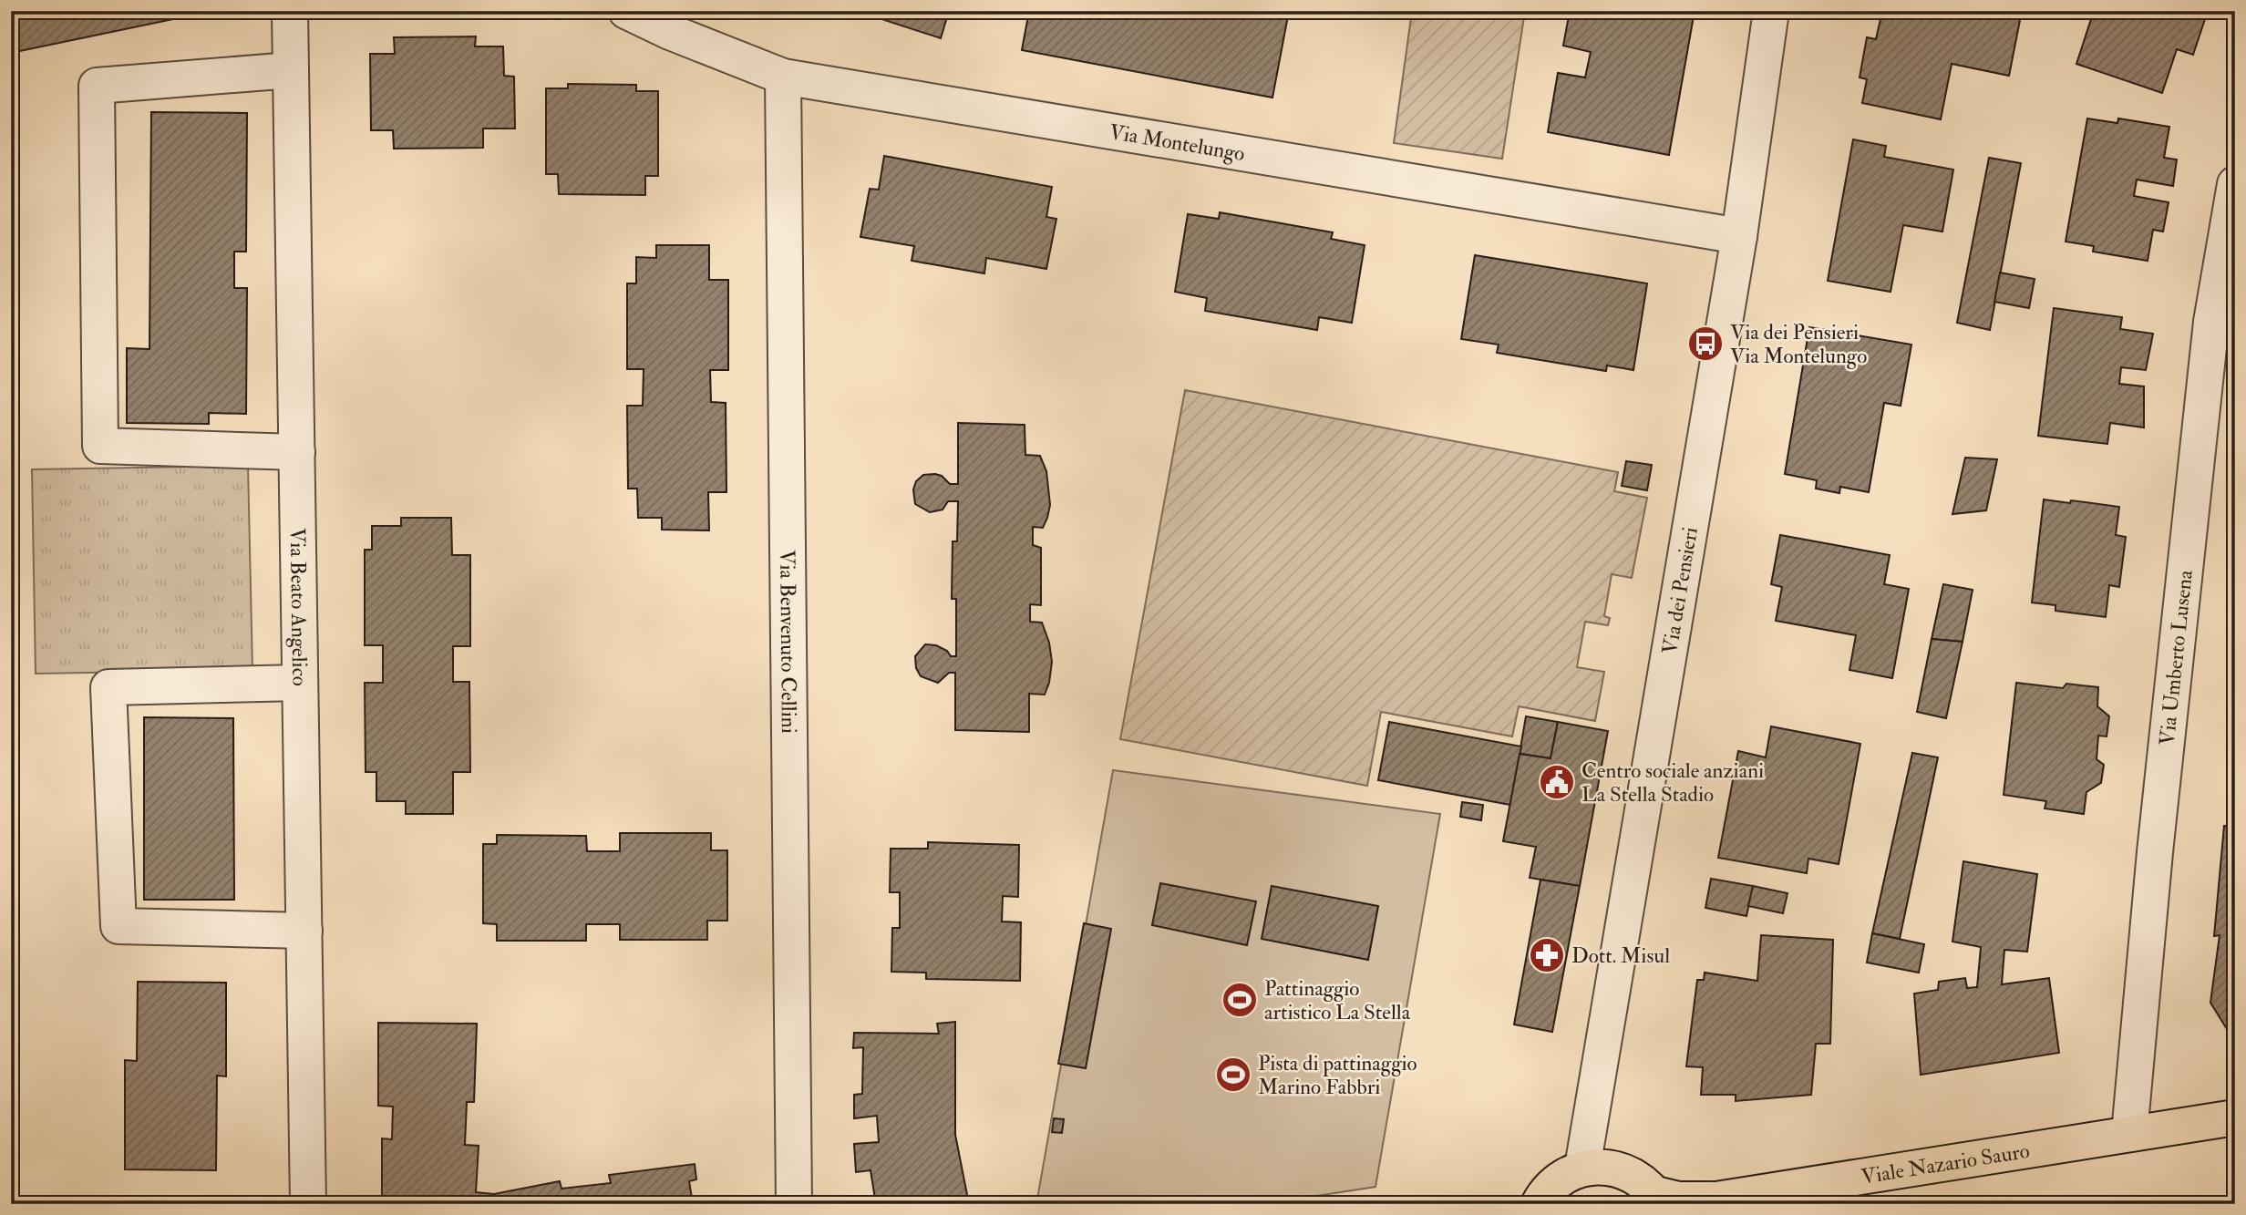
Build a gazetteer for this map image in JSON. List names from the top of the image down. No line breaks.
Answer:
{"streets":{"main road":["Viale Nazario Sauro"],"street":["Via Montelungo","Via dei Pensieri","Via Beato Angelico","Via Benvenuto Cellini","Via Umberto Lusena"]},"crossings":[["Via Montelungo","Via dei Pensieri"],["Via Montelungo","Via Benvenuto Cellini"],["Via Umberto Lusena","Viale Nazario Sauro"]],"places":{"bus stop":["Via dei Pensieri Via Montelungo"],"public building":["Centro sociale anziani La Stella Stadio"],"pharmacy":["Dott. Misul"],"sports":["Pattinaggio artistico La Stella","Pista di pattinaggio Marino Fabbri"]}}
